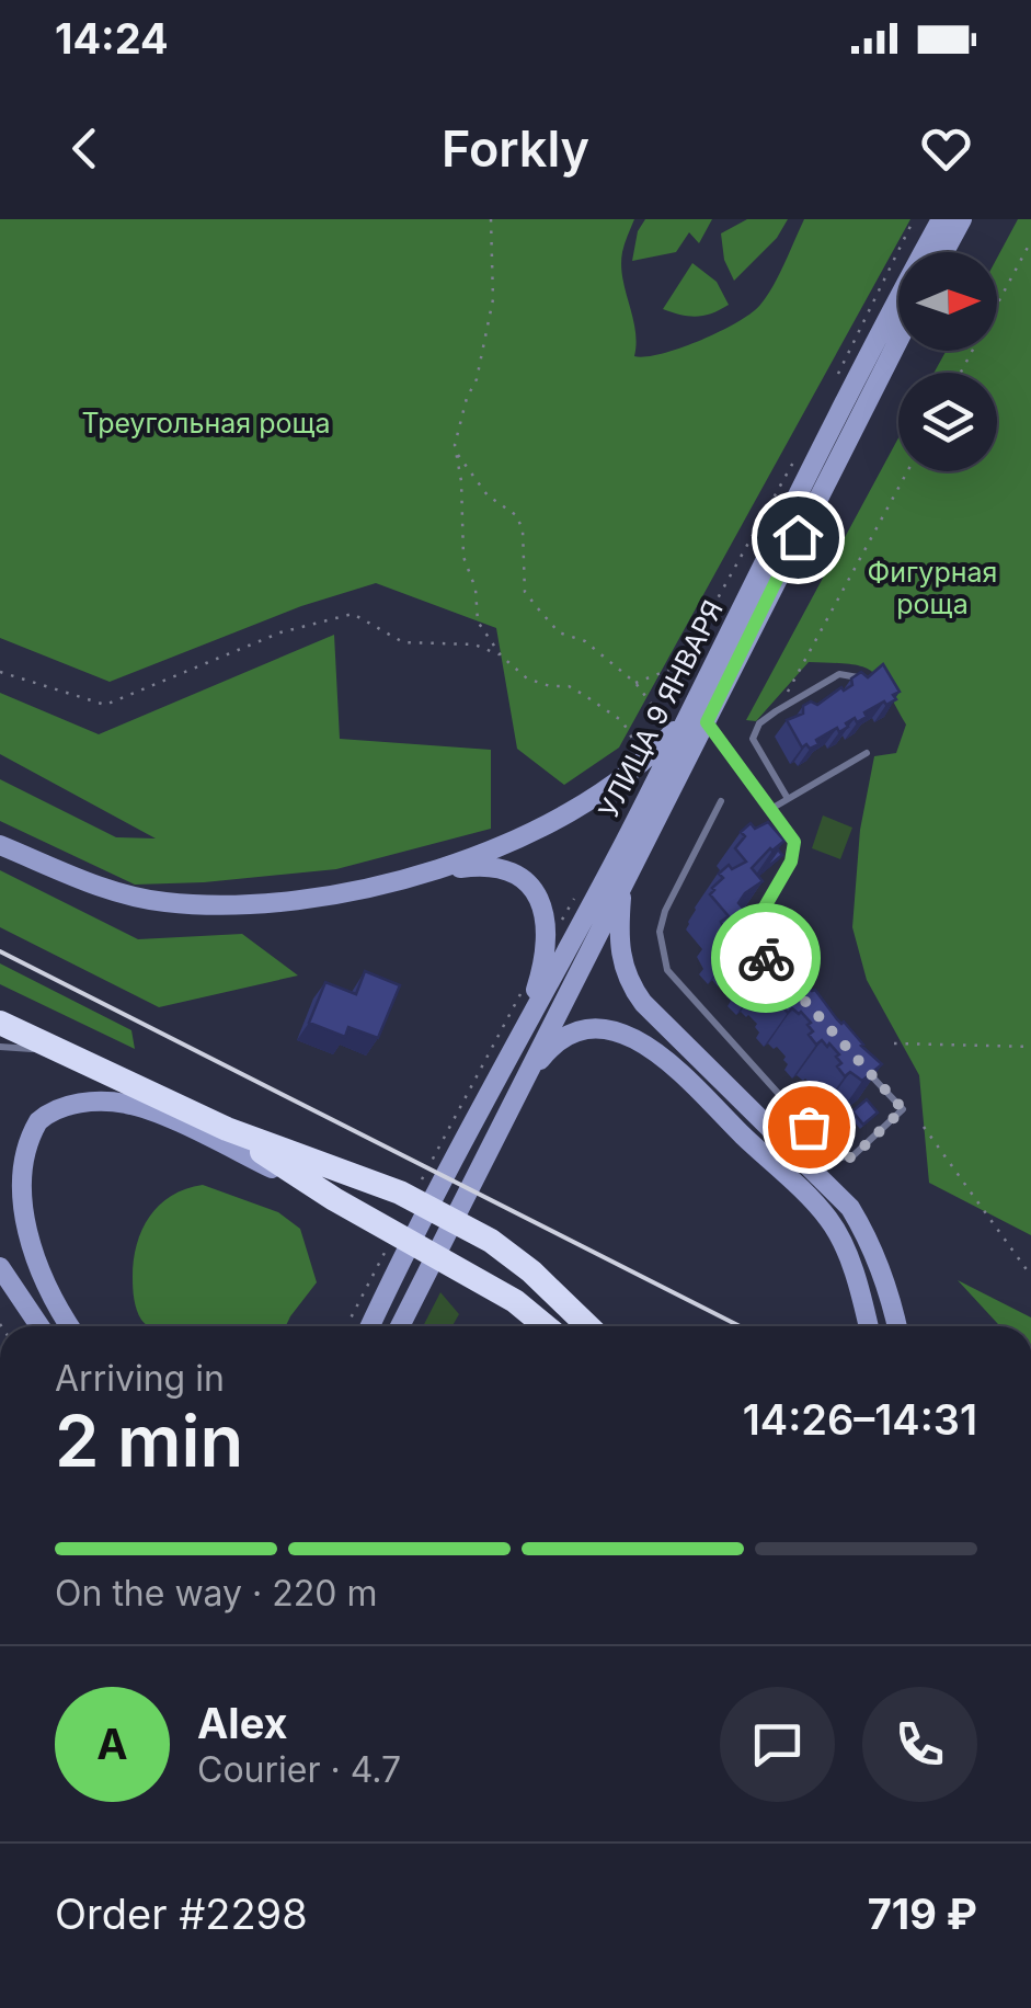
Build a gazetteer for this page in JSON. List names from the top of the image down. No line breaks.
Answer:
{"streets":{"main road":["УЛИЦА 9 ЯНВАРЯ"]},"parks":["Треугольная роща","Фигурная роща"],"north":"right","page":{"status":"14:24","header":"Forkly","heading":["2 min","Arriving in","14:26–14:31"],"panel":["Alex","Courier · 4.7","Order #2298","719 ₽"],"bar":"On the way · 220 m","round":"A"}}
